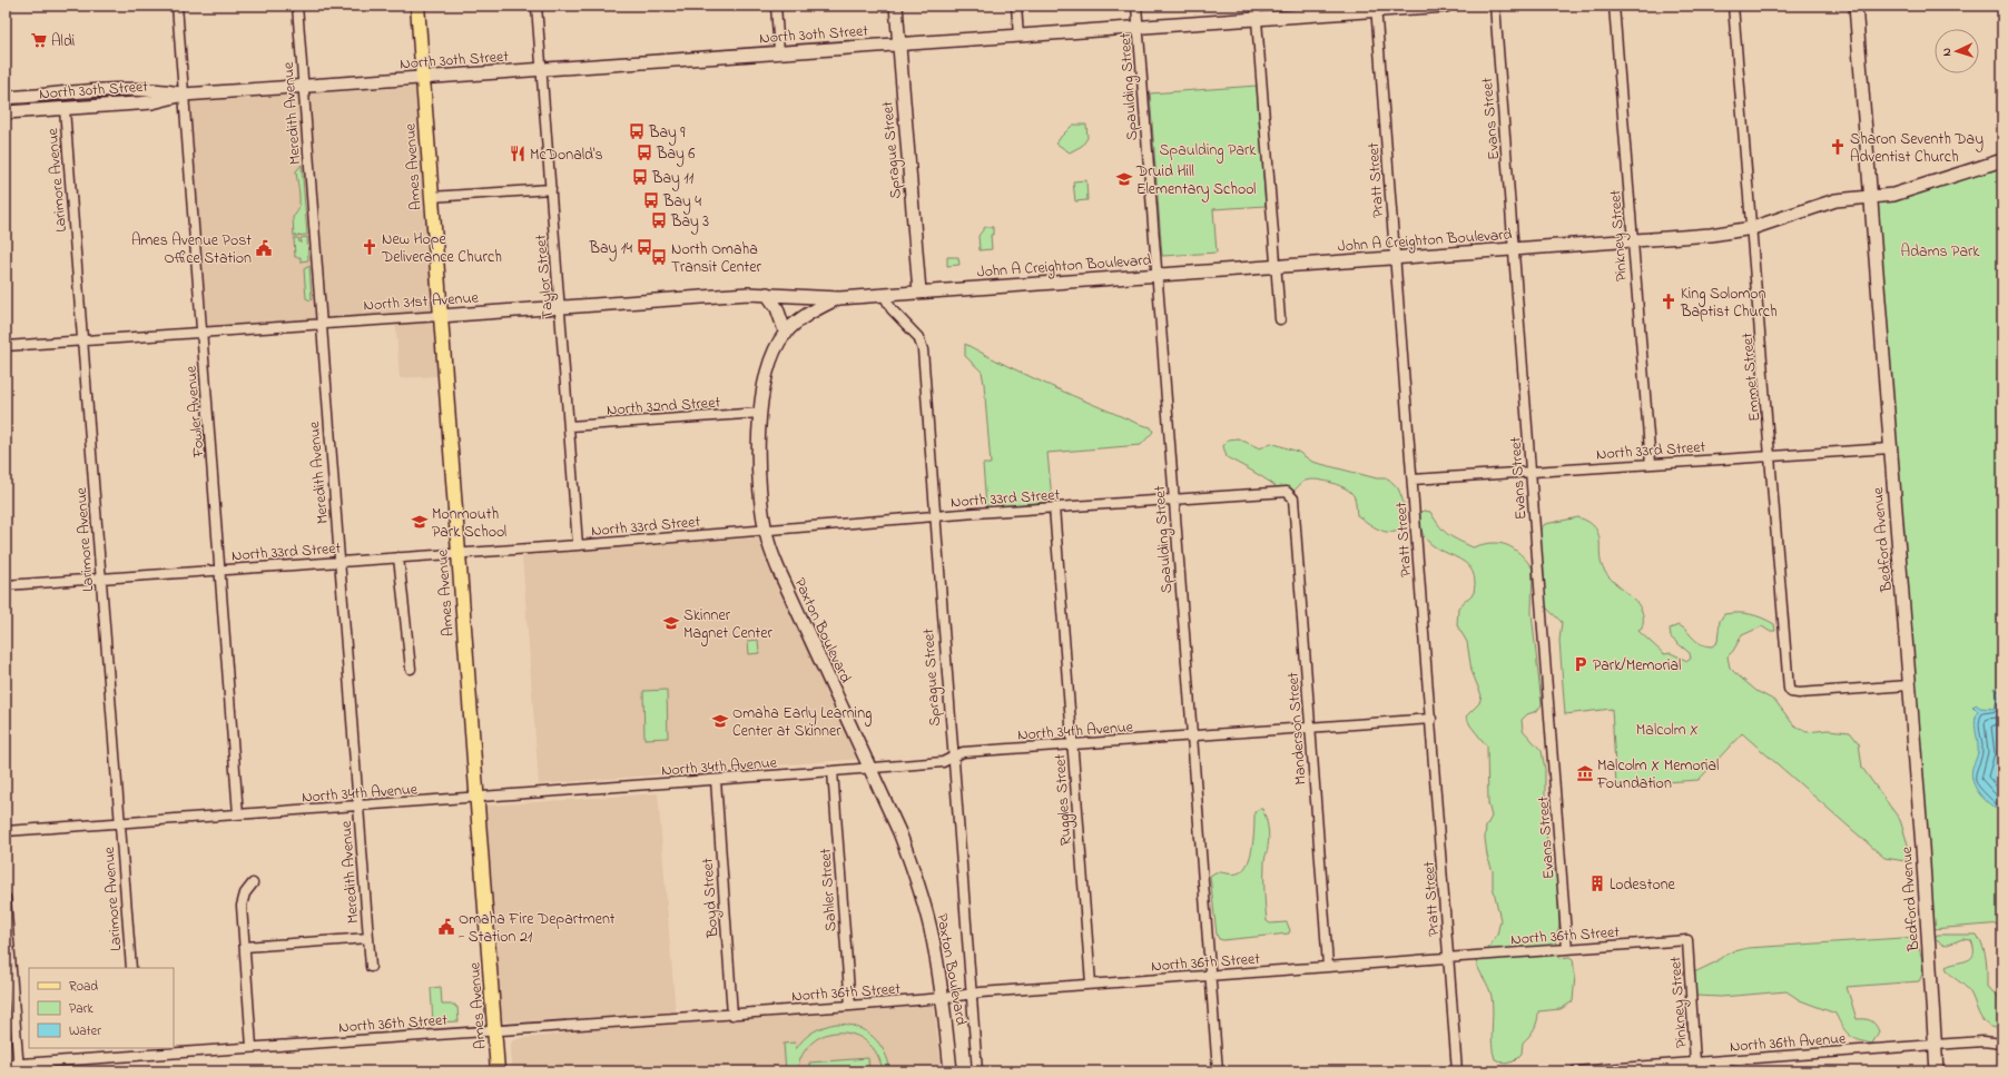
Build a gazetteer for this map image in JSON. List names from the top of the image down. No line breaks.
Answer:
{"streets":{"main road":["Ames Avenue"],"street":["North 30th Street","Spaulding Street","Meredith Avenue","Evans Street","Sprague Street","Larimore Avenue","Pratt Street","Pinkney Street","John A Creighton Boulevard","Taylor Street","North 31st Avenue","Emmet Street","North 32nd Street","Fowler Avenue","North 33rd Street","Bedford Avenue","Paxton Boulevard","Manderson Street","North 34th Avenue","Ruggles Street","Sahler Street","Boyd Street","North 36th Street","North 36th Avenue"]},"crossings":[["North 30th Street","Spaulding Street"],["North 30th Street","Meredith Avenue"],["North 30th Street","Sprague Street"],["North 30th Street","Ames Avenue"],["North 30th Street","Larimore Avenue"],["North 30th Street","Pratt Street"],["North 30th Street","Taylor Street"],["North 30th Street","Fowler Avenue"],["Spaulding Street","John A Creighton Boulevard"],["Spaulding Street","North 33rd Street"],["Spaulding Street","North 34th Avenue"],["Spaulding Street","North 36th Street"],["Meredith Avenue","North 31st Avenue"],["Meredith Avenue","North 33rd Street"],["Meredith Avenue","North 34th Avenue"],["Evans Street","John A Creighton Boulevard"],["Evans Street","North 33rd Street"],["Evans Street","North 36th Street"],["Sprague Street","John A Creighton Boulevard"],["Sprague Street","North 33rd Street"],["Sprague Street","North 34th Avenue"],["Sprague Street","North 36th Street"],["Ames Avenue","North 31st Avenue"],["Ames Avenue","North 33rd Street"],["Ames Avenue","North 34th Avenue"],["Ames Avenue","North 36th Street"],["Larimore Avenue","North 31st Avenue"],["Larimore Avenue","North 33rd Street"],["Larimore Avenue","North 34th Avenue"],["Pratt Street","John A Creighton Boulevard"],["Pratt Street","North 33rd Street"],["Pratt Street","North 34th Avenue"],["Pratt Street","North 36th Street"],["Pinkney Street","John A Creighton Boulevard"],["Pinkney Street","North 33rd Street"],["Pinkney Street","North 36th Street"],["Pinkney Street","North 36th Avenue"],["John A Creighton Boulevard","North 31st Avenue"],["John A Creighton Boulevard","Emmet Street"],["John A Creighton Boulevard","Bedford Avenue"],["John A Creighton Boulevard","Paxton Boulevard"],["Taylor Street","North 31st Avenue"],["Taylor Street","North 32nd Street"],["Taylor Street","North 33rd Street"],["North 31st Avenue","Fowler Avenue"],["North 31st Avenue","Paxton Boulevard"],["Emmet Street","North 33rd Street"],["Emmet Street","Bedford Avenue"],["North 32nd Street","Paxton Boulevard"],["Fowler Avenue","North 33rd Street"],["Fowler Avenue","North 34th Avenue"],["North 33rd Street","Bedford Avenue"],["North 33rd Street","Paxton Boulevard"],["North 33rd Street","Manderson Street"],["North 33rd Street","Ruggles Street"],["Bedford Avenue","North 36th Avenue"],["Paxton Boulevard","North 34th Avenue"],["Paxton Boulevard","North 36th Street"],["Manderson Street","North 34th Avenue"],["Manderson Street","North 36th Street"],["North 34th Avenue","Ruggles Street"],["North 34th Avenue","Sahler Street"],["North 34th Avenue","Boyd Street"],["Ruggles Street","North 36th Street"],["Sahler Street","North 36th Street"],["Boyd Street","North 36th Street"]],"parks":["Spaulding Park","Adams Park","Malcolm X"],"places":{"supermarket":["Aldi"],"bus stop":["Bay 9","Bay 6","Bay 11","Bay 4","Bay 3","Bay 14","North Omaha Transit Center"],"church":["Sharon Seventh Day Adventist Church","New Hope Deliverance Church","King Solomon Baptist Church"],"restaurant":["McDonald's"],"school or university":["Druid Hill Elementary School","Monmouth Park School","Skinner Magnet Center","Omaha Early Learning Center at Skinner"],"public building":["Ames Avenue Post Office Station","Omaha Fire Department - Station 21"],"parking":["Park/Memorial"],"museum":["Malcolm X Memorial Foundation"],"building":["Lodestone"]},"legend":["Road","Park","Water"],"north":"left"}
